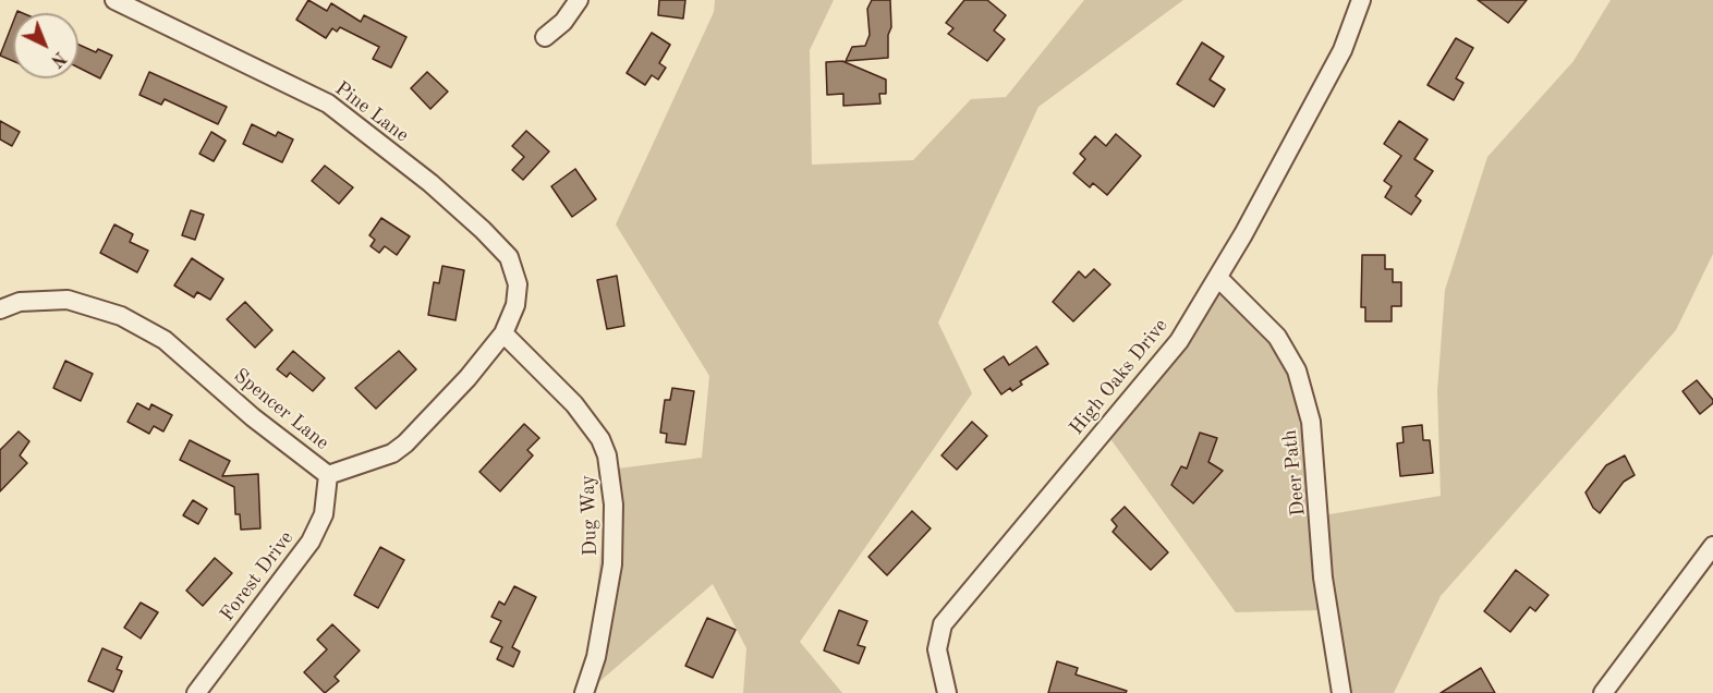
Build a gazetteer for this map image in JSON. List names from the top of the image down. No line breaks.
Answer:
{"streets":{"street":["Pine Lane","High Oaks Drive","Spencer Lane","Deer Path","Dug Way","Forest Drive"]},"crossings":[["Pine Lane","Spencer Lane"],["Pine Lane","Dug Way"],["High Oaks Drive","Deer Path"],["Spencer Lane","Dug Way"],["Spencer Lane","Forest Drive"]],"north":"bottom right"}
